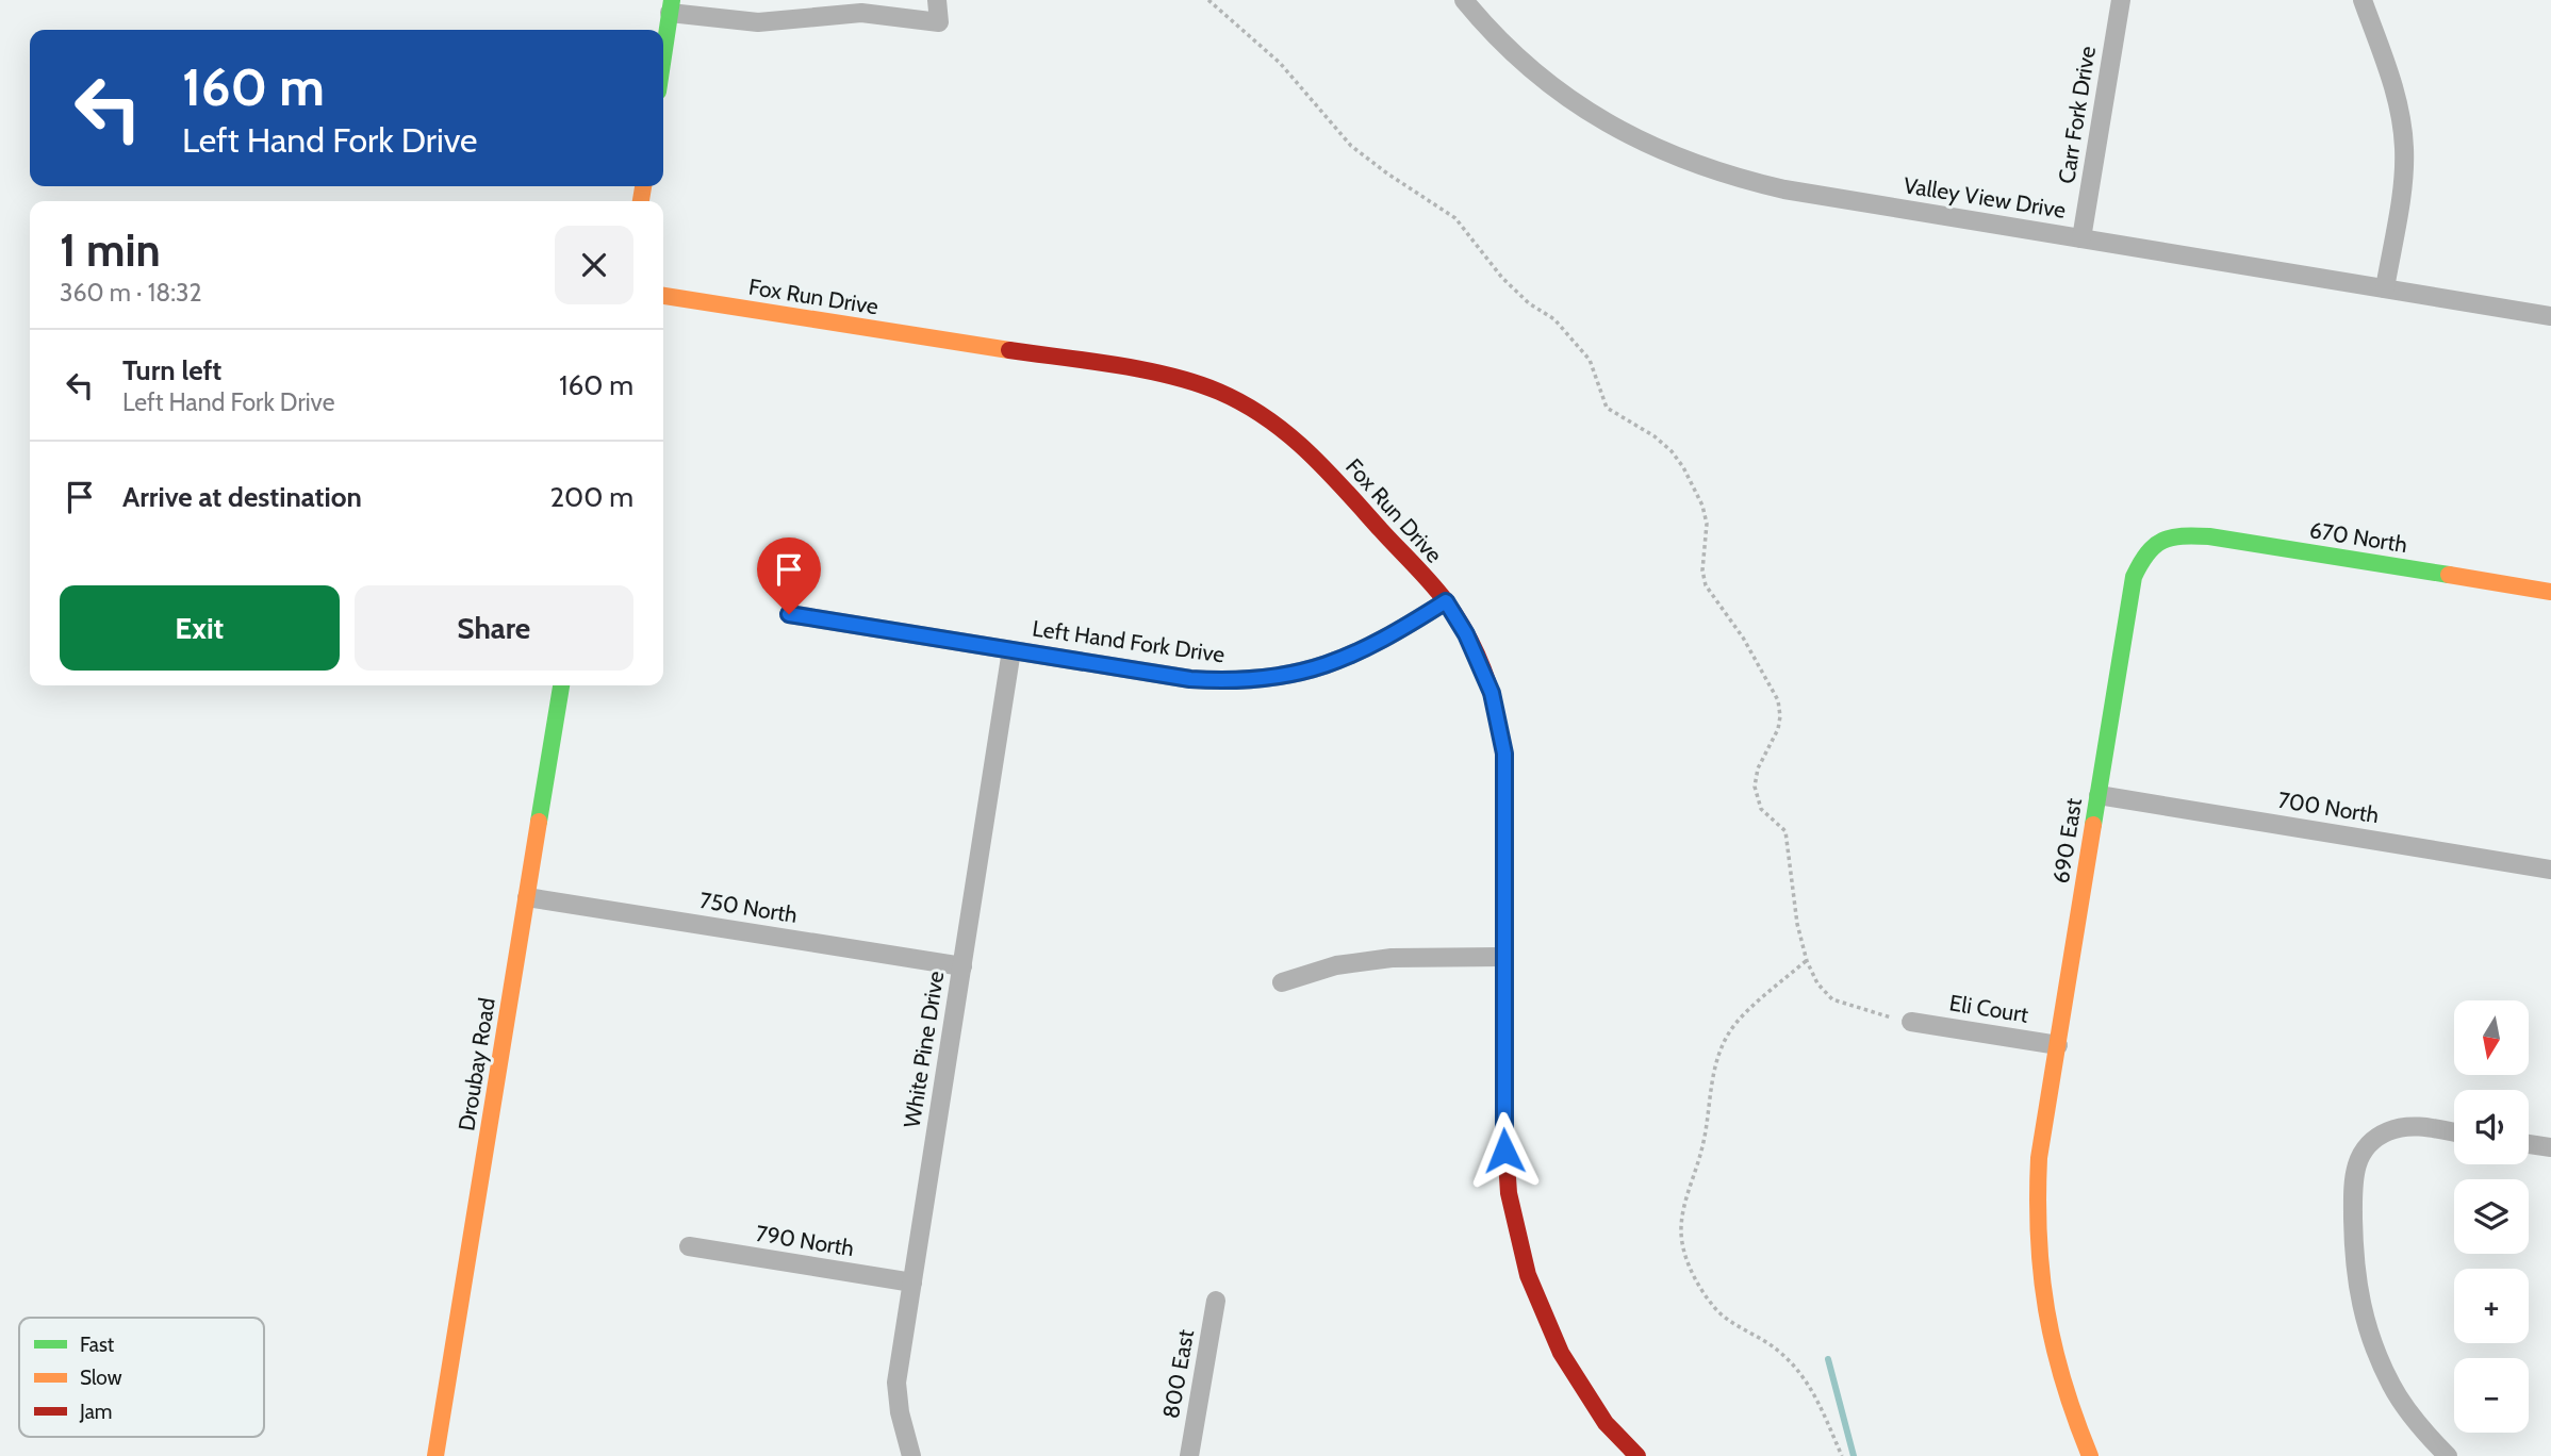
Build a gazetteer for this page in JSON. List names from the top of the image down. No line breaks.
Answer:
{"streets":{"street":["Carr Fork Drive","Valley View Drive","Fox Run Drive","670 North","Left Hand Fork Drive","700 North","690 East","750 North","Eli Court","White Pine Drive","Droubay Road","790 North","800 East"]},"crossings":[["Carr Fork Drive","Valley View Drive"],["Fox Run Drive","Left Hand Fork Drive"],["670 North","690 East"],["Left Hand Fork Drive","White Pine Drive"],["700 North","690 East"],["690 East","Eli Court"],["750 North","White Pine Drive"],["750 North","Droubay Road"],["White Pine Drive","790 North"]],"legend":["Fast","Slow","Jam"],"north":"bottom","page":{"turn":["160 m","Left Hand Fork Drive"],"heading":["1 min","360 m · 18:32"],"list":[{"name":"Turn left","note":"Left Hand Fork Drive","value":"160 m"},{"name":"Arrive at destination","value":"200 m"}],"buttons":["Exit","Share"],"map_buttons":["+","−"]}}
